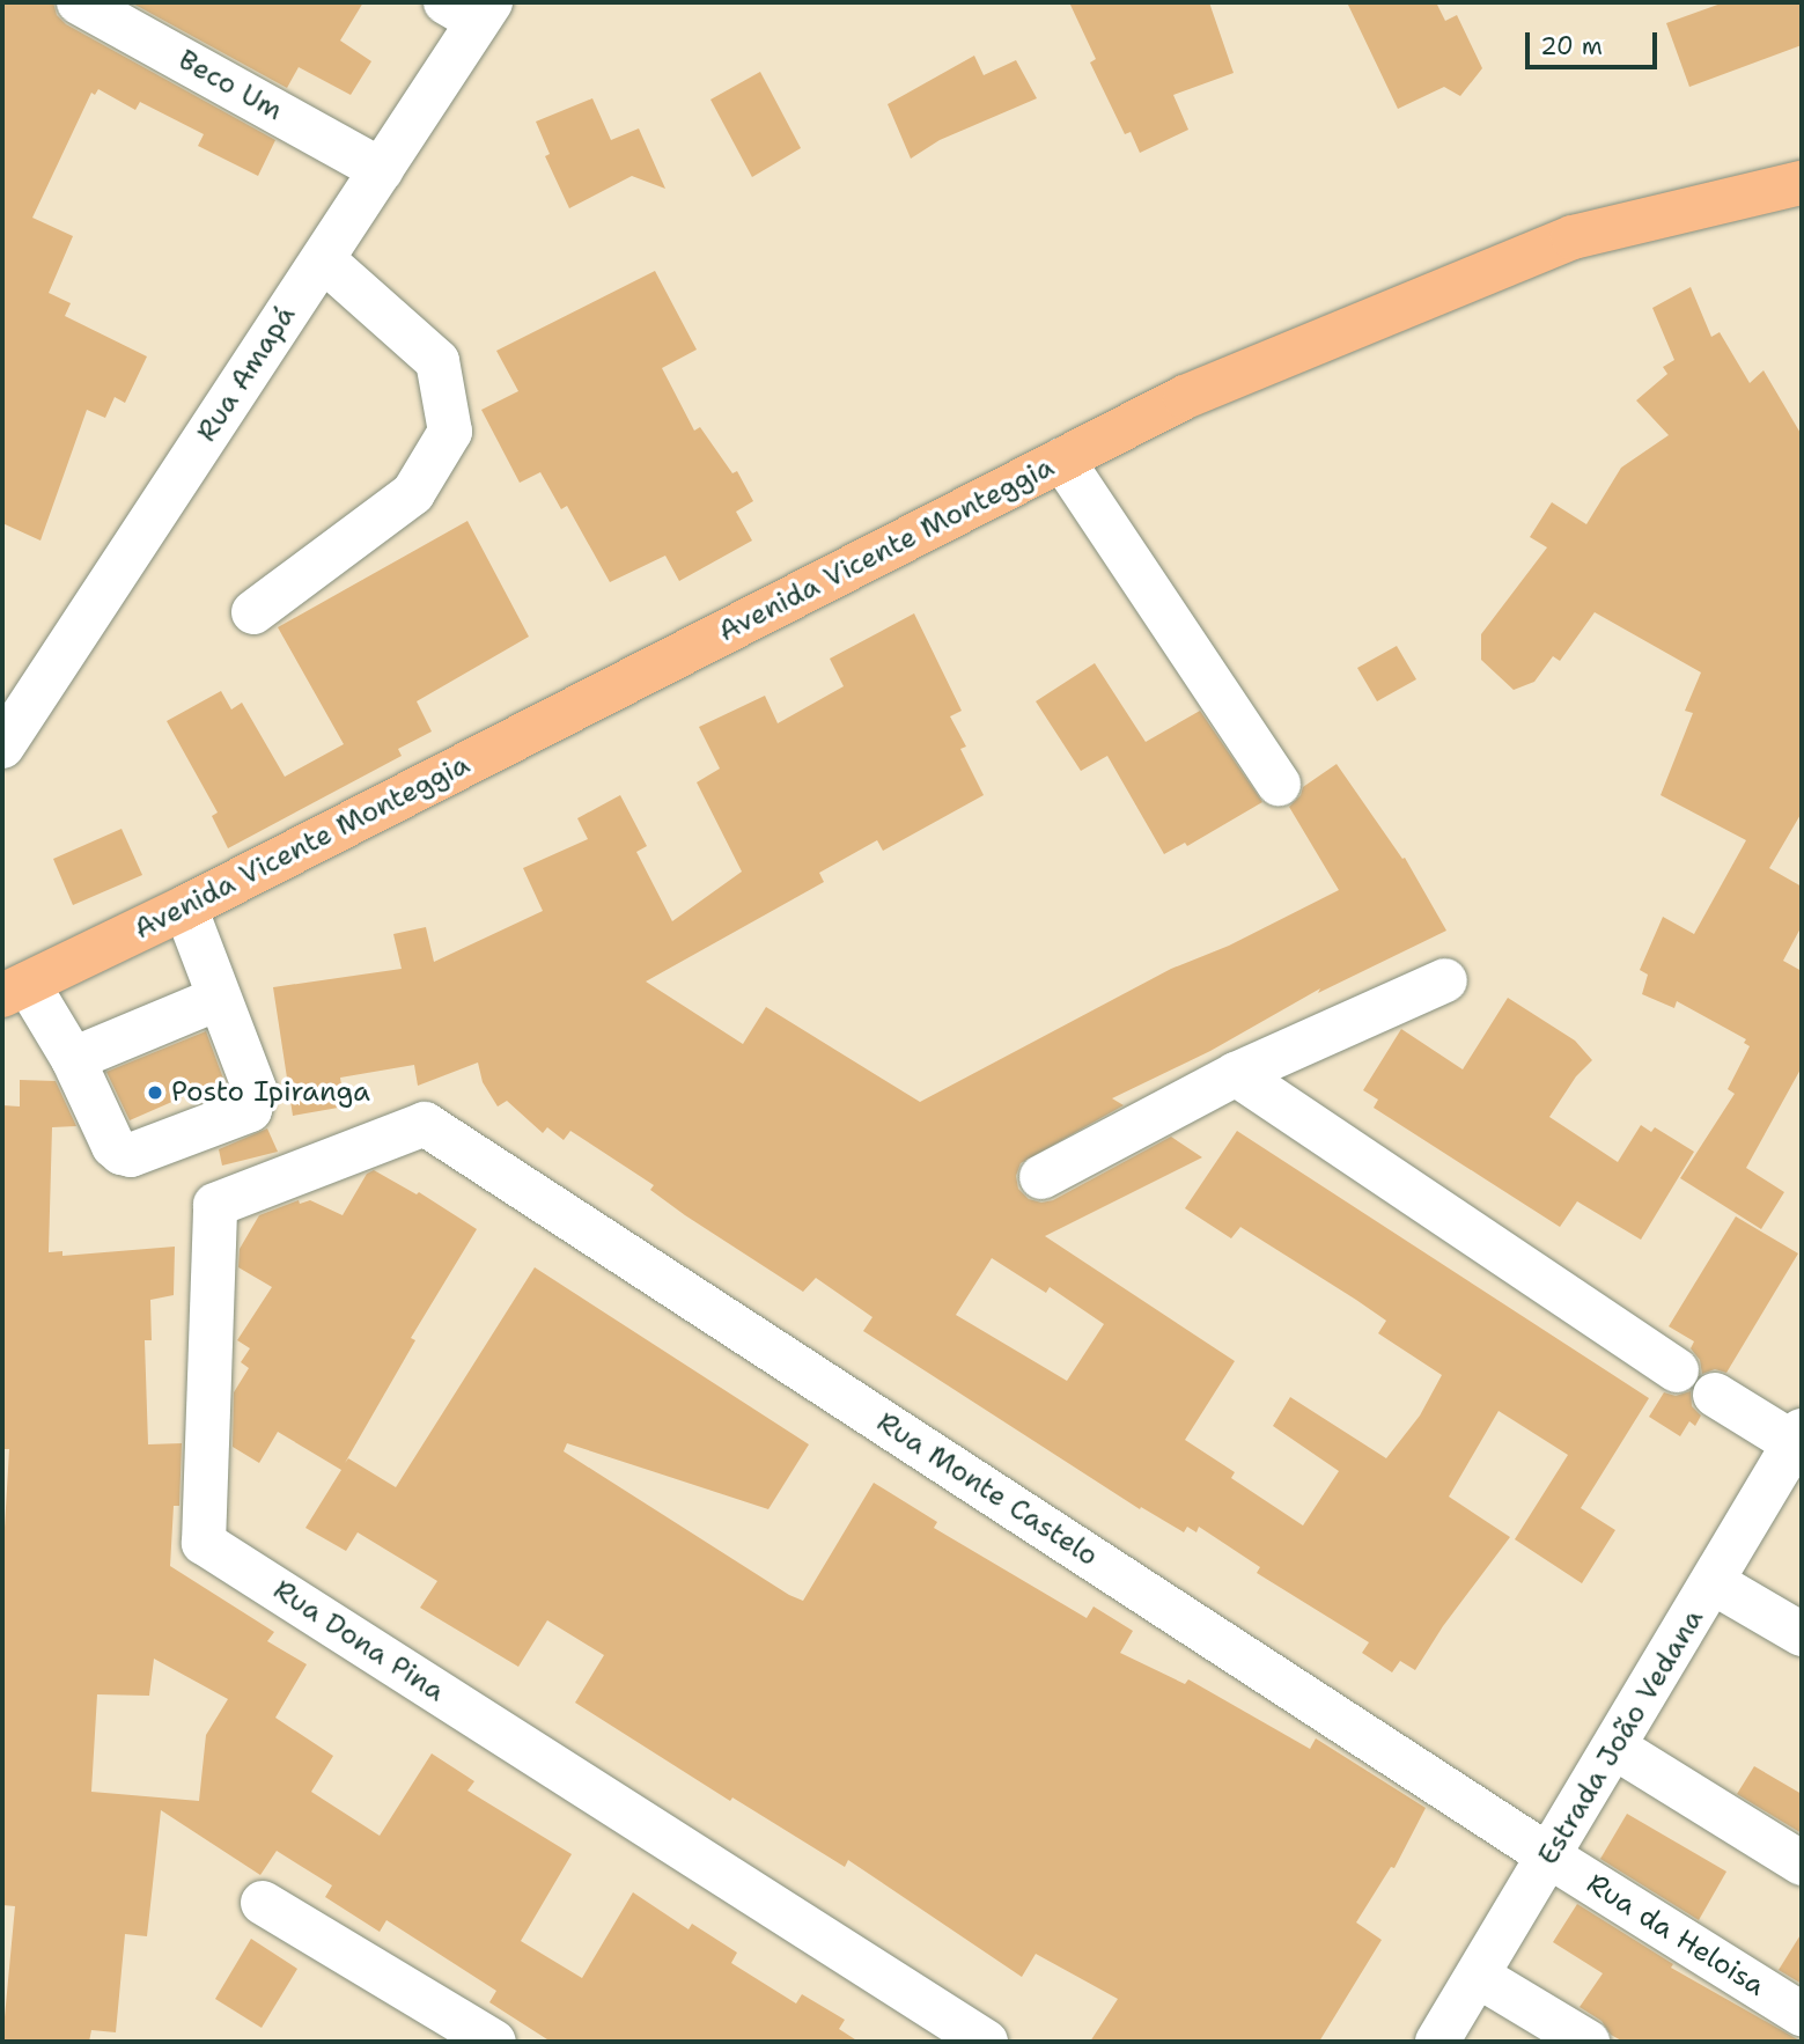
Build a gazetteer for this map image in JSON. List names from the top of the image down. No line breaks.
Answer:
{"streets":{"main road":["Avenida Vicente Monteggia"],"street":["Beco Um","Rua Amapá","Rua Monte Castelo","Rua Dona Pina","Estrada João Vedana","Rua da Heloisa"]},"crossings":[["Beco Um","Rua Amapá"],["Rua Monte Castelo","Rua Dona Pina"],["Rua Monte Castelo","Estrada João Vedana"],["Rua Monte Castelo","Rua da Heloisa"],["Estrada João Vedana","Rua da Heloisa"]],"places":["Posto Ipiranga"],"scale_bar":"20 m"}
